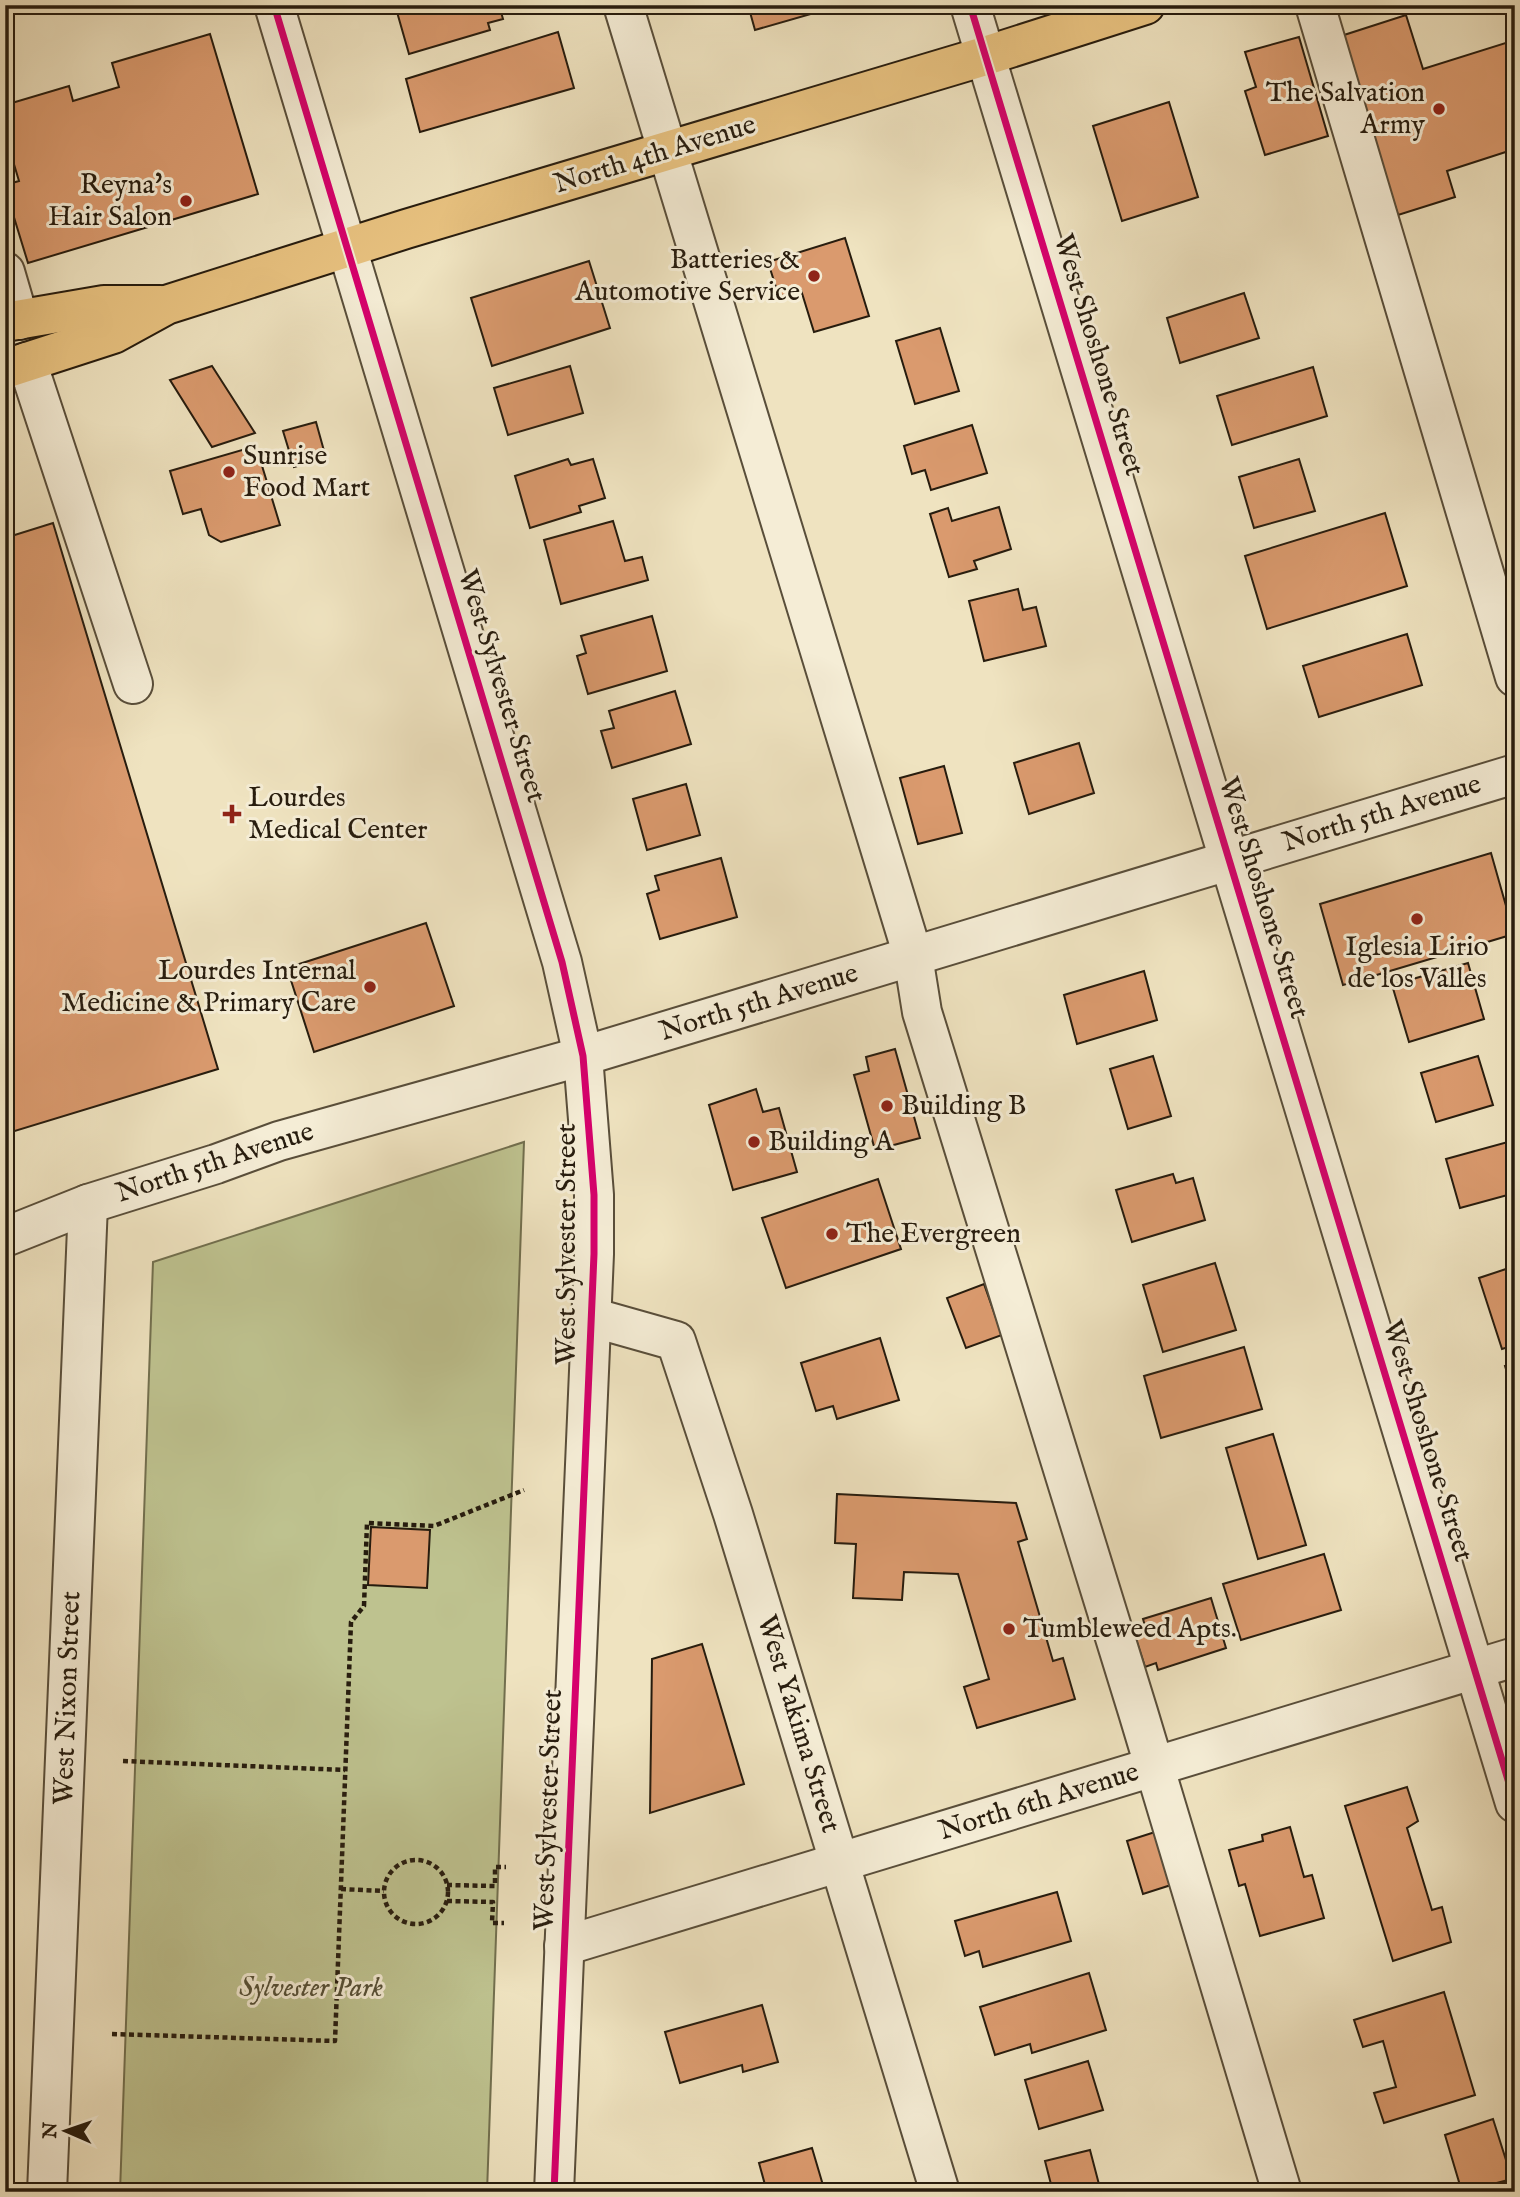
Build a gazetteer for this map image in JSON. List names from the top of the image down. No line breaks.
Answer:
{"streets":{"main road":["North 4th Avenue"],"street":["West Shoshone Street","West Sylvester Street","North 5th Avenue","West Nixon Street","West Yakima Street","North 6th Avenue"]},"crossings":[["North 4th Avenue","West Shoshone Street"],["North 4th Avenue","West Sylvester Street"],["West Shoshone Street","North 5th Avenue"],["West Shoshone Street","North 6th Avenue"],["West Sylvester Street","North 5th Avenue"],["West Sylvester Street","West Yakima Street"],["West Sylvester Street","North 6th Avenue"],["North 5th Avenue","West Nixon Street"],["West Yakima Street","North 6th Avenue"]],"parks":["Sylvester Park"],"places":{"other":["The Salvation Army","Reyna's Hair Salon","Batteries & Automotive Service","Sunrise Food Mart","Iglesia Lirio de los Valles","Lourdes Internal Medicine & Primary Care","Building B","Building A","The Evergreen","Tumbleweed Apts."],"health":["Lourdes Medical Center"]},"north":"left"}
